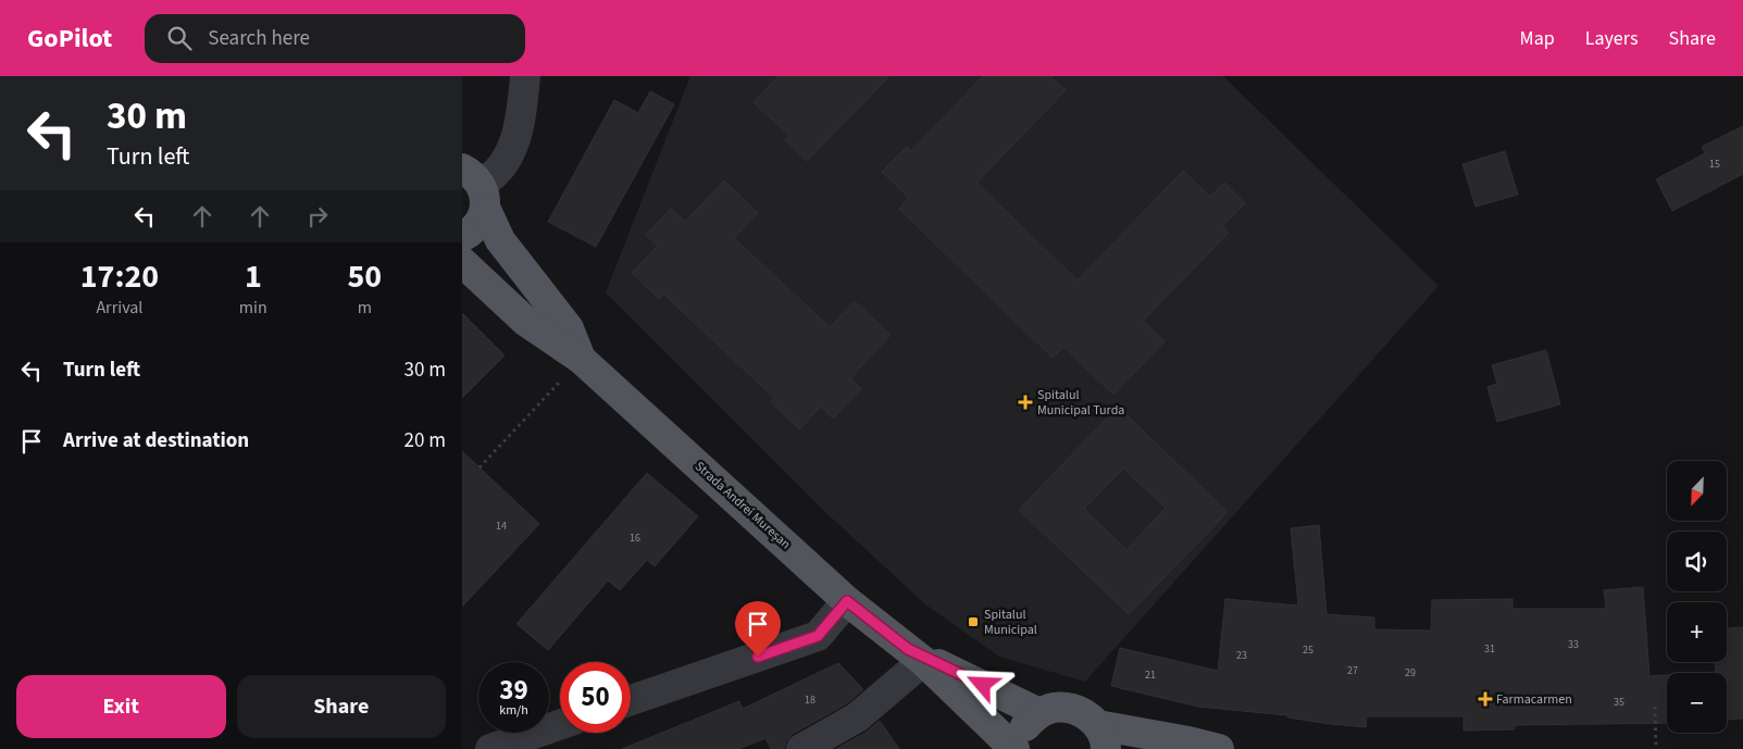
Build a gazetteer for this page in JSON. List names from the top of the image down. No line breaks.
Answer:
{"streets":{"main road":["Strada Andrei Mureșan"]},"places":{"health":["Spitalul Municipal Turda","Farmacarmen"],"transit":["Spitalul Municipal"]},"house_numbers":["15","14","16","33","31","25","23","27","29","21","18","35"],"north":"bottom left","page":{"header":"GoPilot","search":"Search here","nav":["Map","Layers","Share"],"turn":["30 m","Turn left"],"eta":["17:20","Arrival","1","min","50","m"],"list":[{"name":"Turn left","value":"30 m"},{"name":"Arrive at destination","value":"20 m"}],"map_buttons":["+","−"],"speed":"39 km/h","limit":"50","buttons":["Exit","Share"]}}
